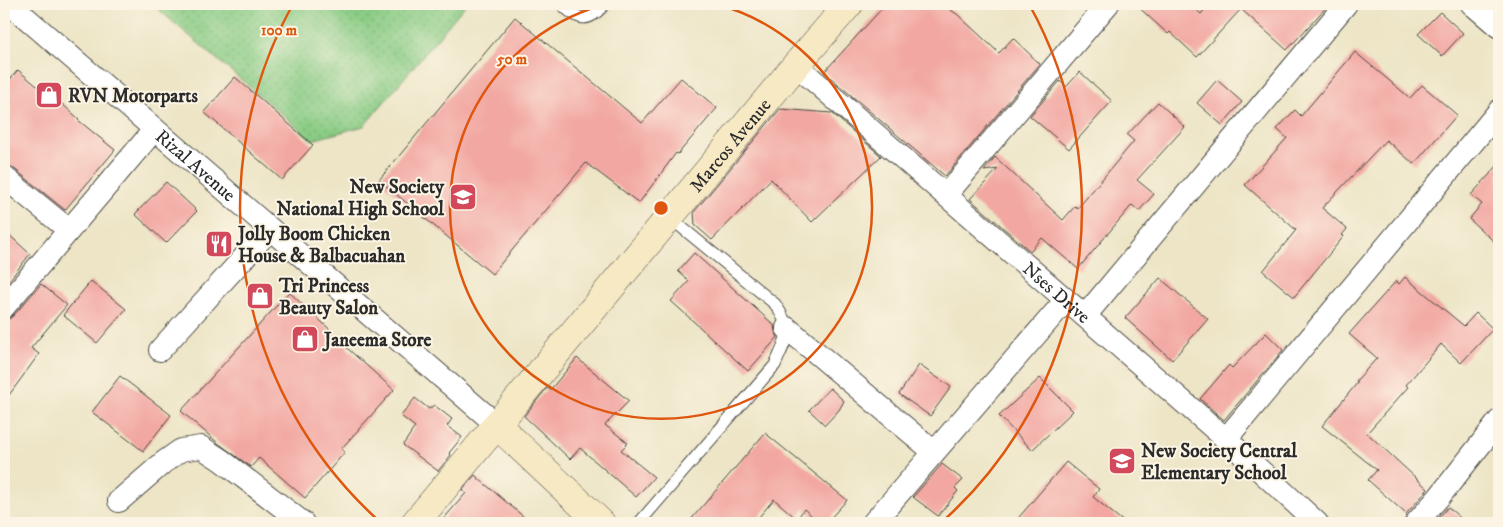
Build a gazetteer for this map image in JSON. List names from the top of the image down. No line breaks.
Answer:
{"streets":{"street":["Marcos Avenue","Rizal Avenue","Nses Drive"]},"crossings":[["Marcos Avenue","Rizal Avenue"],["Marcos Avenue","Nses Drive"]],"places":{"shop":["RVN Motorparts","Tri Princess Beauty Salon","Janeema Store"],"school or university":["New Society National High School","New Society Central Elementary School"],"restaurant":["Jolly Boom Chicken House & Balbacuahan"]},"rings":["100 m","50 m"]}
